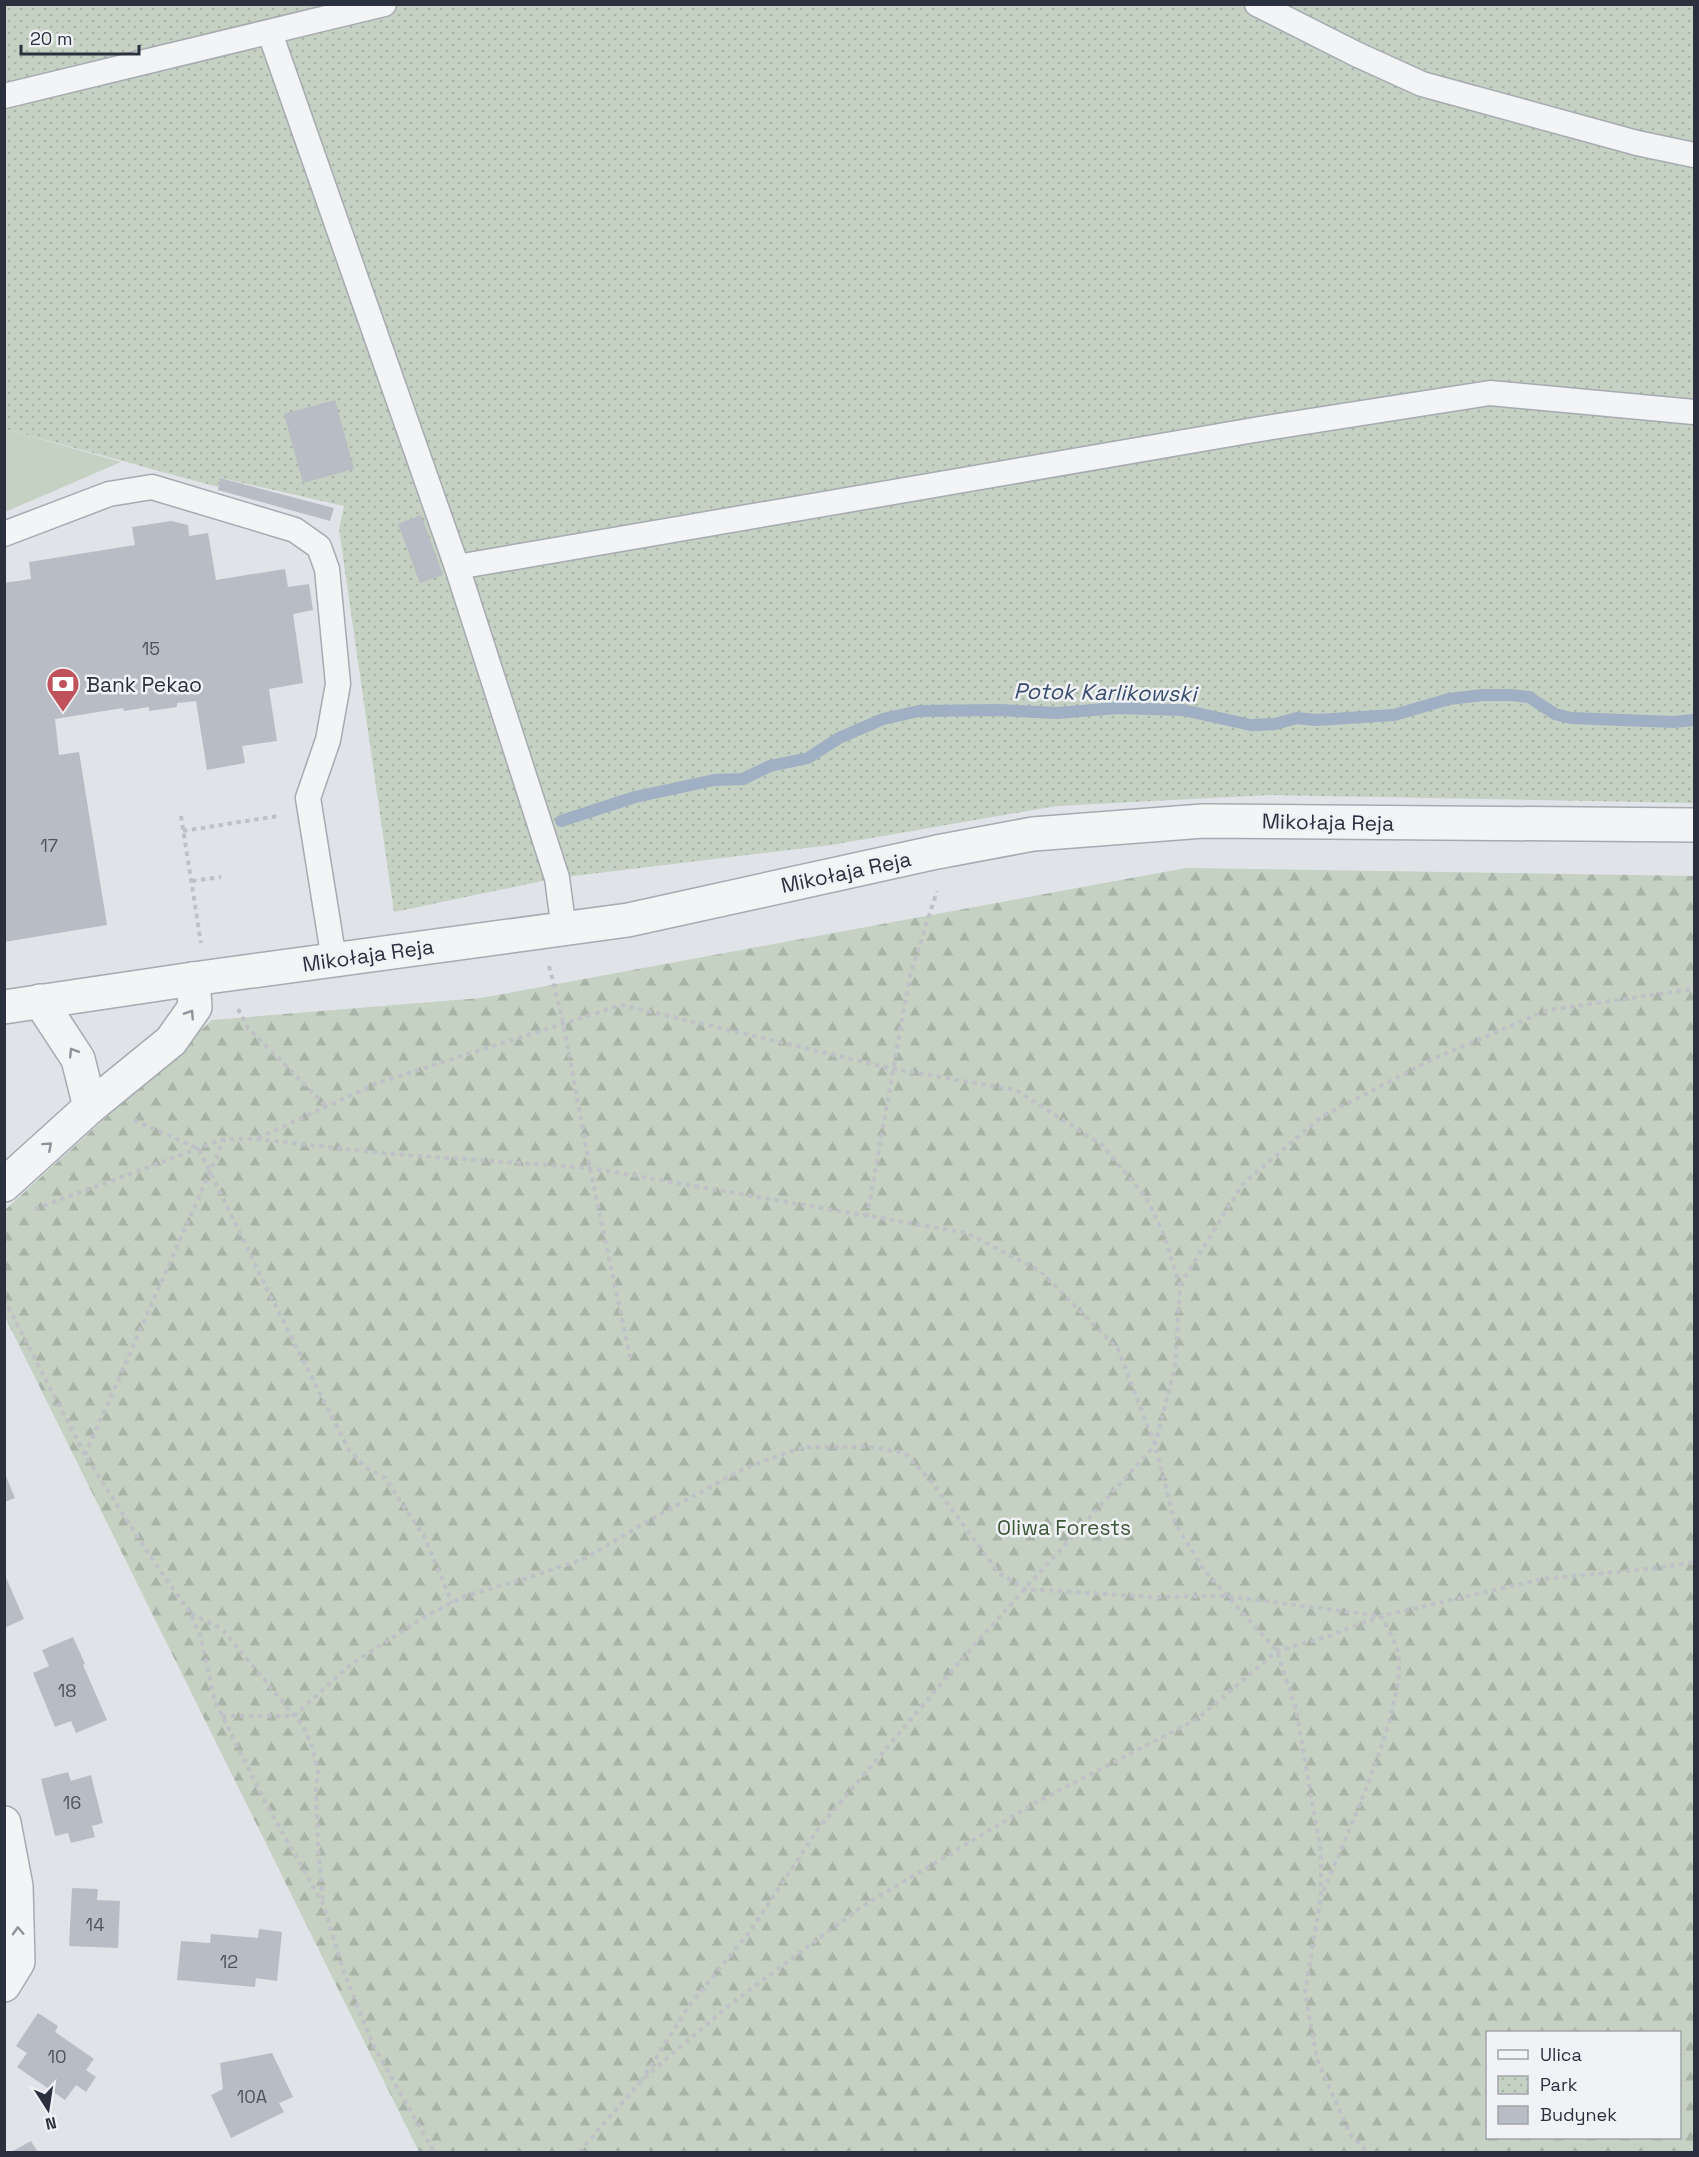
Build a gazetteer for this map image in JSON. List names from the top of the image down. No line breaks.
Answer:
{"streets":{"street":["Mikołaja Reja"]},"water":["Potok Karlikowski"],"parks":["Oliwa Forests"],"places":{"bank":["Bank Pekao"]},"house_numbers":["15","17","18","16","14","12","10","10A"],"legend":["Ulica","Park","Budynek"],"scale_bar":"20 m","north":"bottom"}
